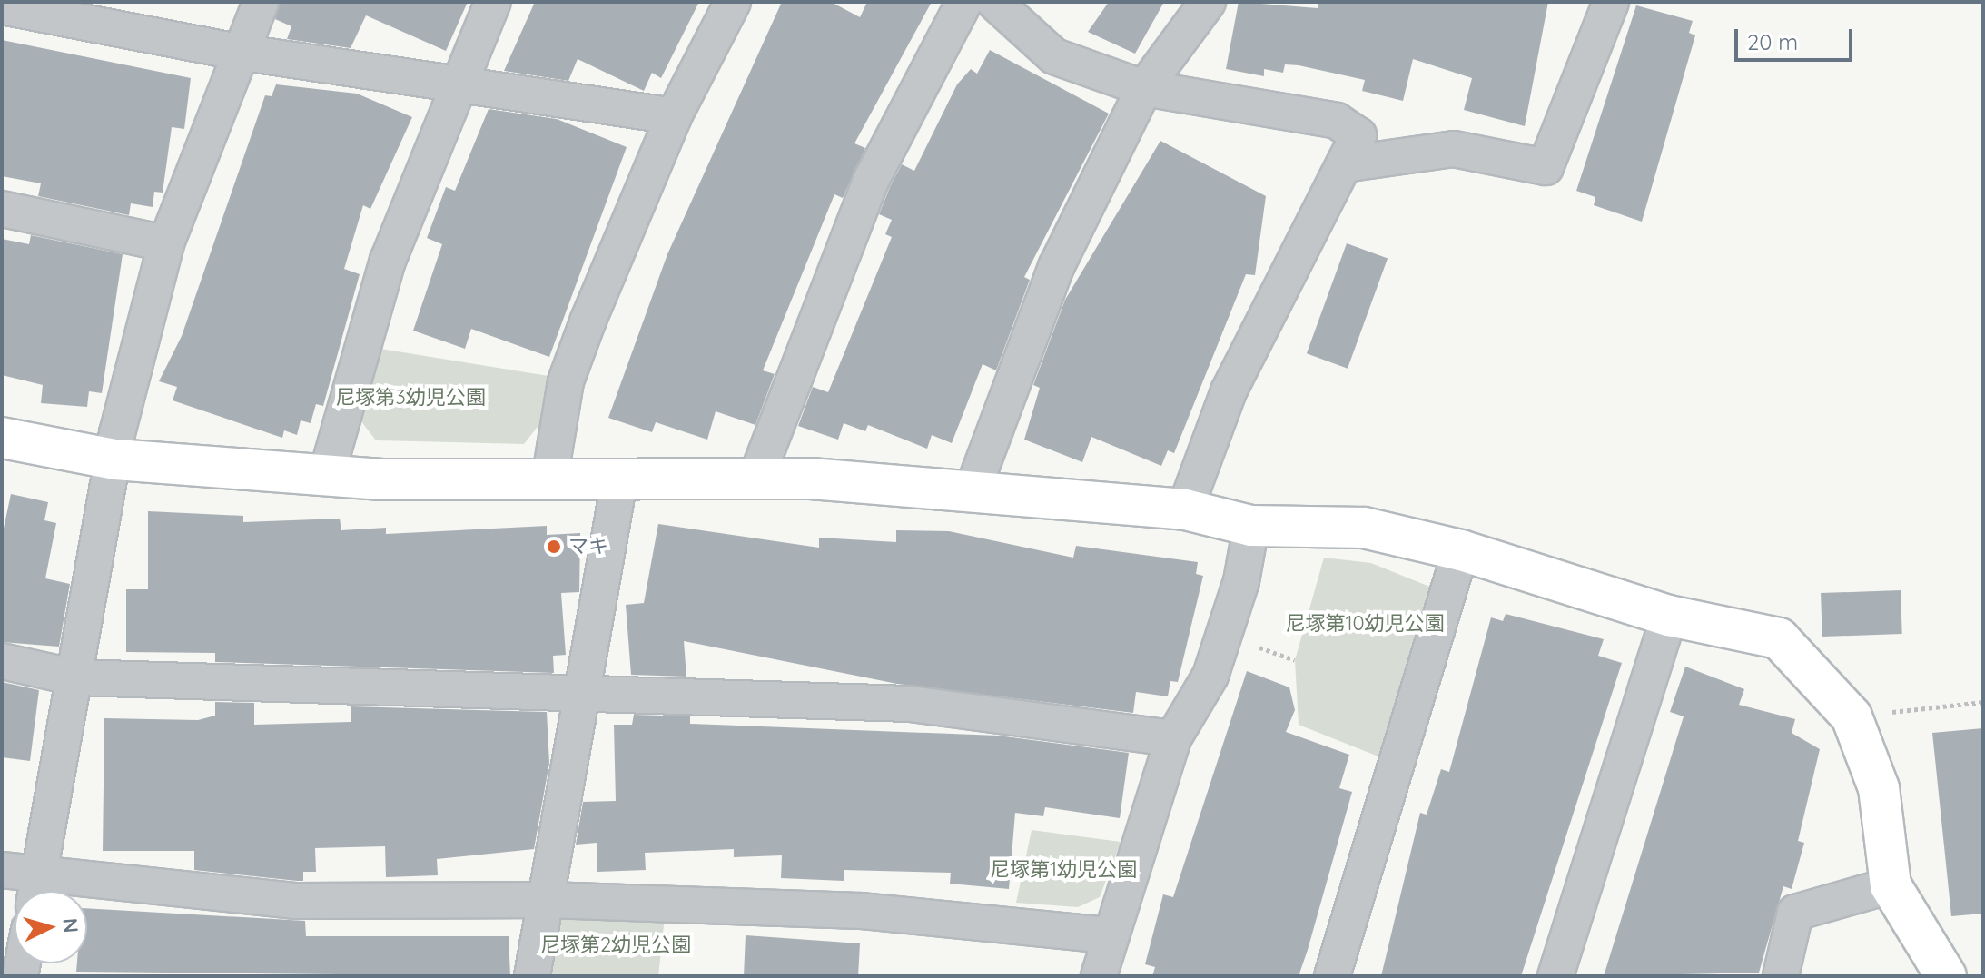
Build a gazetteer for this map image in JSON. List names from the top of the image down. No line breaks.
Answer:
{"parks":["尼塚第3幼児公園","尼塚第10幼児公園","尼塚第1幼児公園","尼塚第2幼児公園"],"places":["マキ"],"scale_bar":"20 m","north":"right"}
